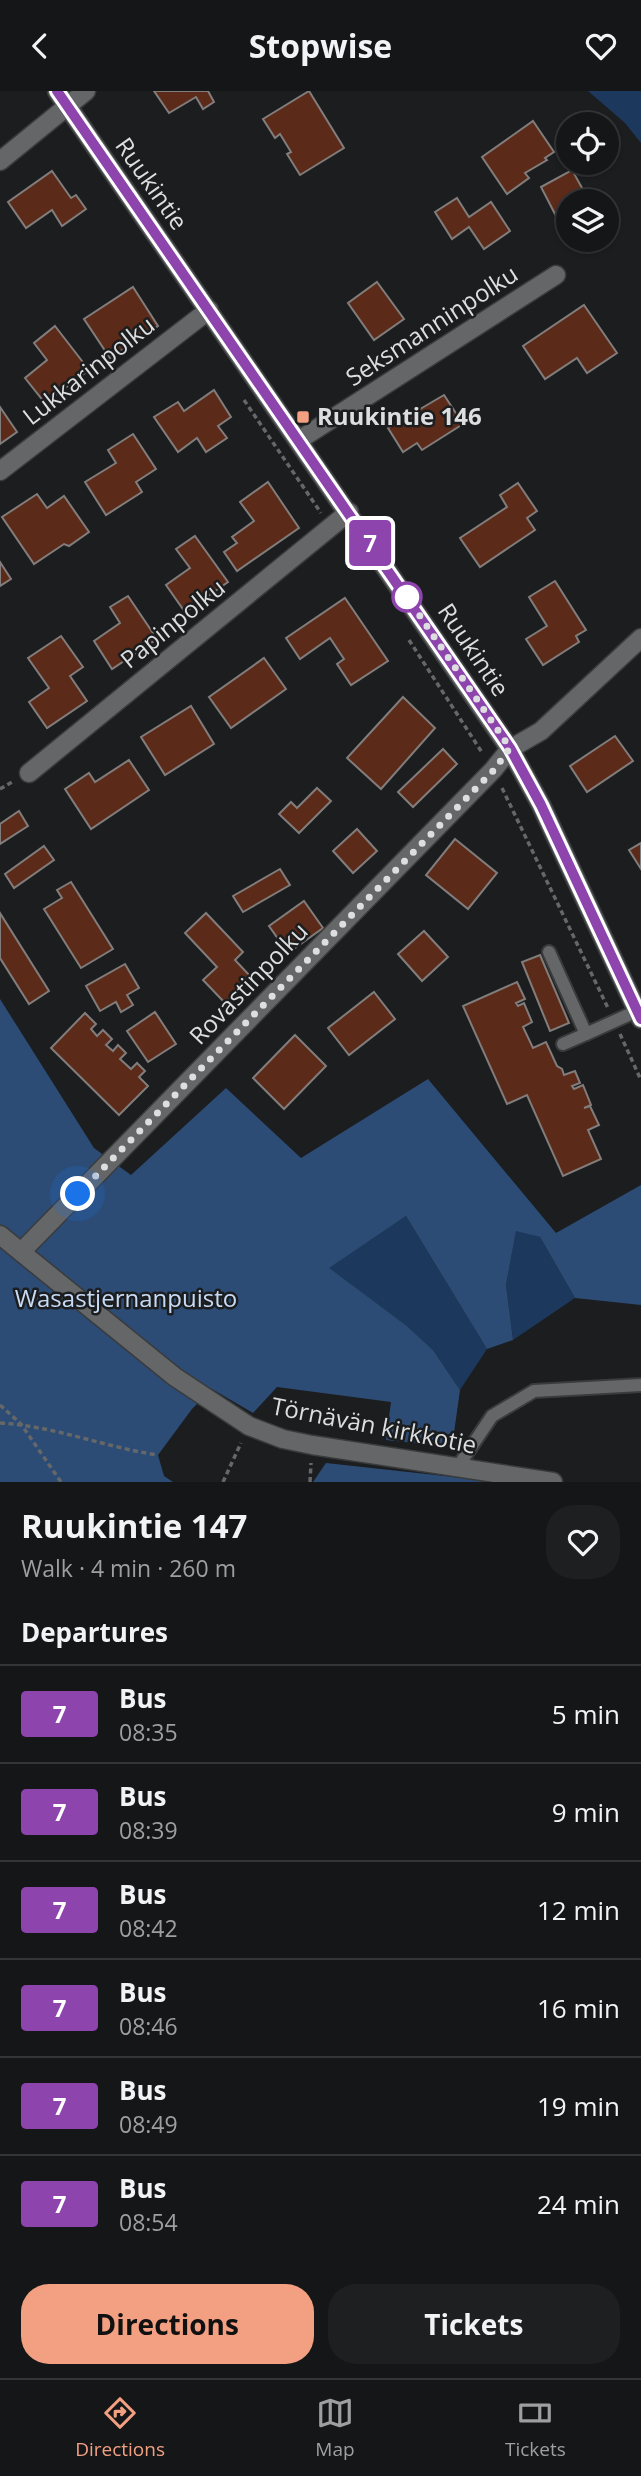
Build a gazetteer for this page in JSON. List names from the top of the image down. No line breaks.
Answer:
{"streets":{"street":["Ruukintie","Seksmanninpolku","Lukkarinpolku","Papinpolku","Rovastinpolku","Törnävän kirkkotie"]},"crossings":[["Ruukintie","Seksmanninpolku"],["Ruukintie","Lukkarinpolku"],["Ruukintie","Papinpolku"],["Ruukintie","Rovastinpolku"],["Rovastinpolku","Törnävän kirkkotie"]],"parks":["Wasastjernanpuisto"],"places":{"transit":["Ruukintie 146"]},"lines":["bus line 7"],"page":{"header":"Stopwise","on_map":"7","heading":[["Ruukintie 147","Walk · 4 min · 260 m"],"Departures"],"list":[{"mark":"7","name":"Bus","note":"08:35","value":"5 min"},{"mark":"7","name":"Bus","note":"08:39","value":"9 min"},{"mark":"7","name":"Bus","note":"08:42","value":"12 min"},{"mark":"7","name":"Bus","note":"08:46","value":"16 min"},{"mark":"7","name":"Bus","note":"08:49","value":"19 min"},{"mark":"7","name":"Bus","note":"08:54","value":"24 min"}],"buttons":["Directions","Tickets"],"tabs":["Directions","Map","Tickets"]}}
